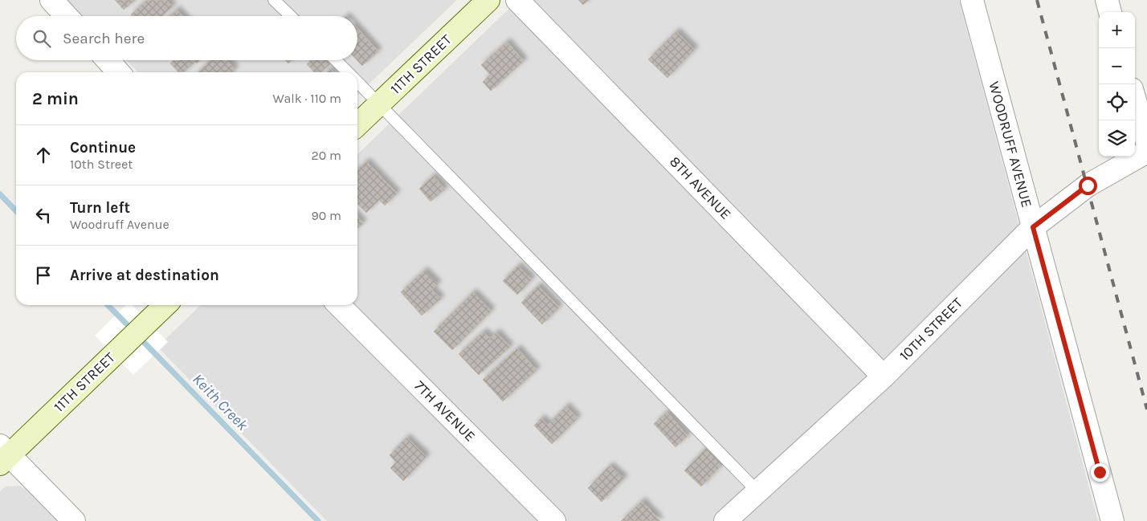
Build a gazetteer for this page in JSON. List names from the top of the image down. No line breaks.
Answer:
{"streets":{"main road":["11TH STREET"],"street":["WOODRUFF AVENUE","8TH AVENUE","10TH STREET","7TH AVENUE"]},"crossings":[["WOODRUFF AVENUE","10TH STREET"],["8TH AVENUE","10TH STREET"]],"water":["Keith Creek"],"page":{"map_buttons":["+","−"],"search":"Search here","heading":["2 min","Walk · 110 m"],"list":[["Continue","10th Street","20 m"],["Turn left","Woodruff Avenue","90 m"],"Arrive at destination"]}}
